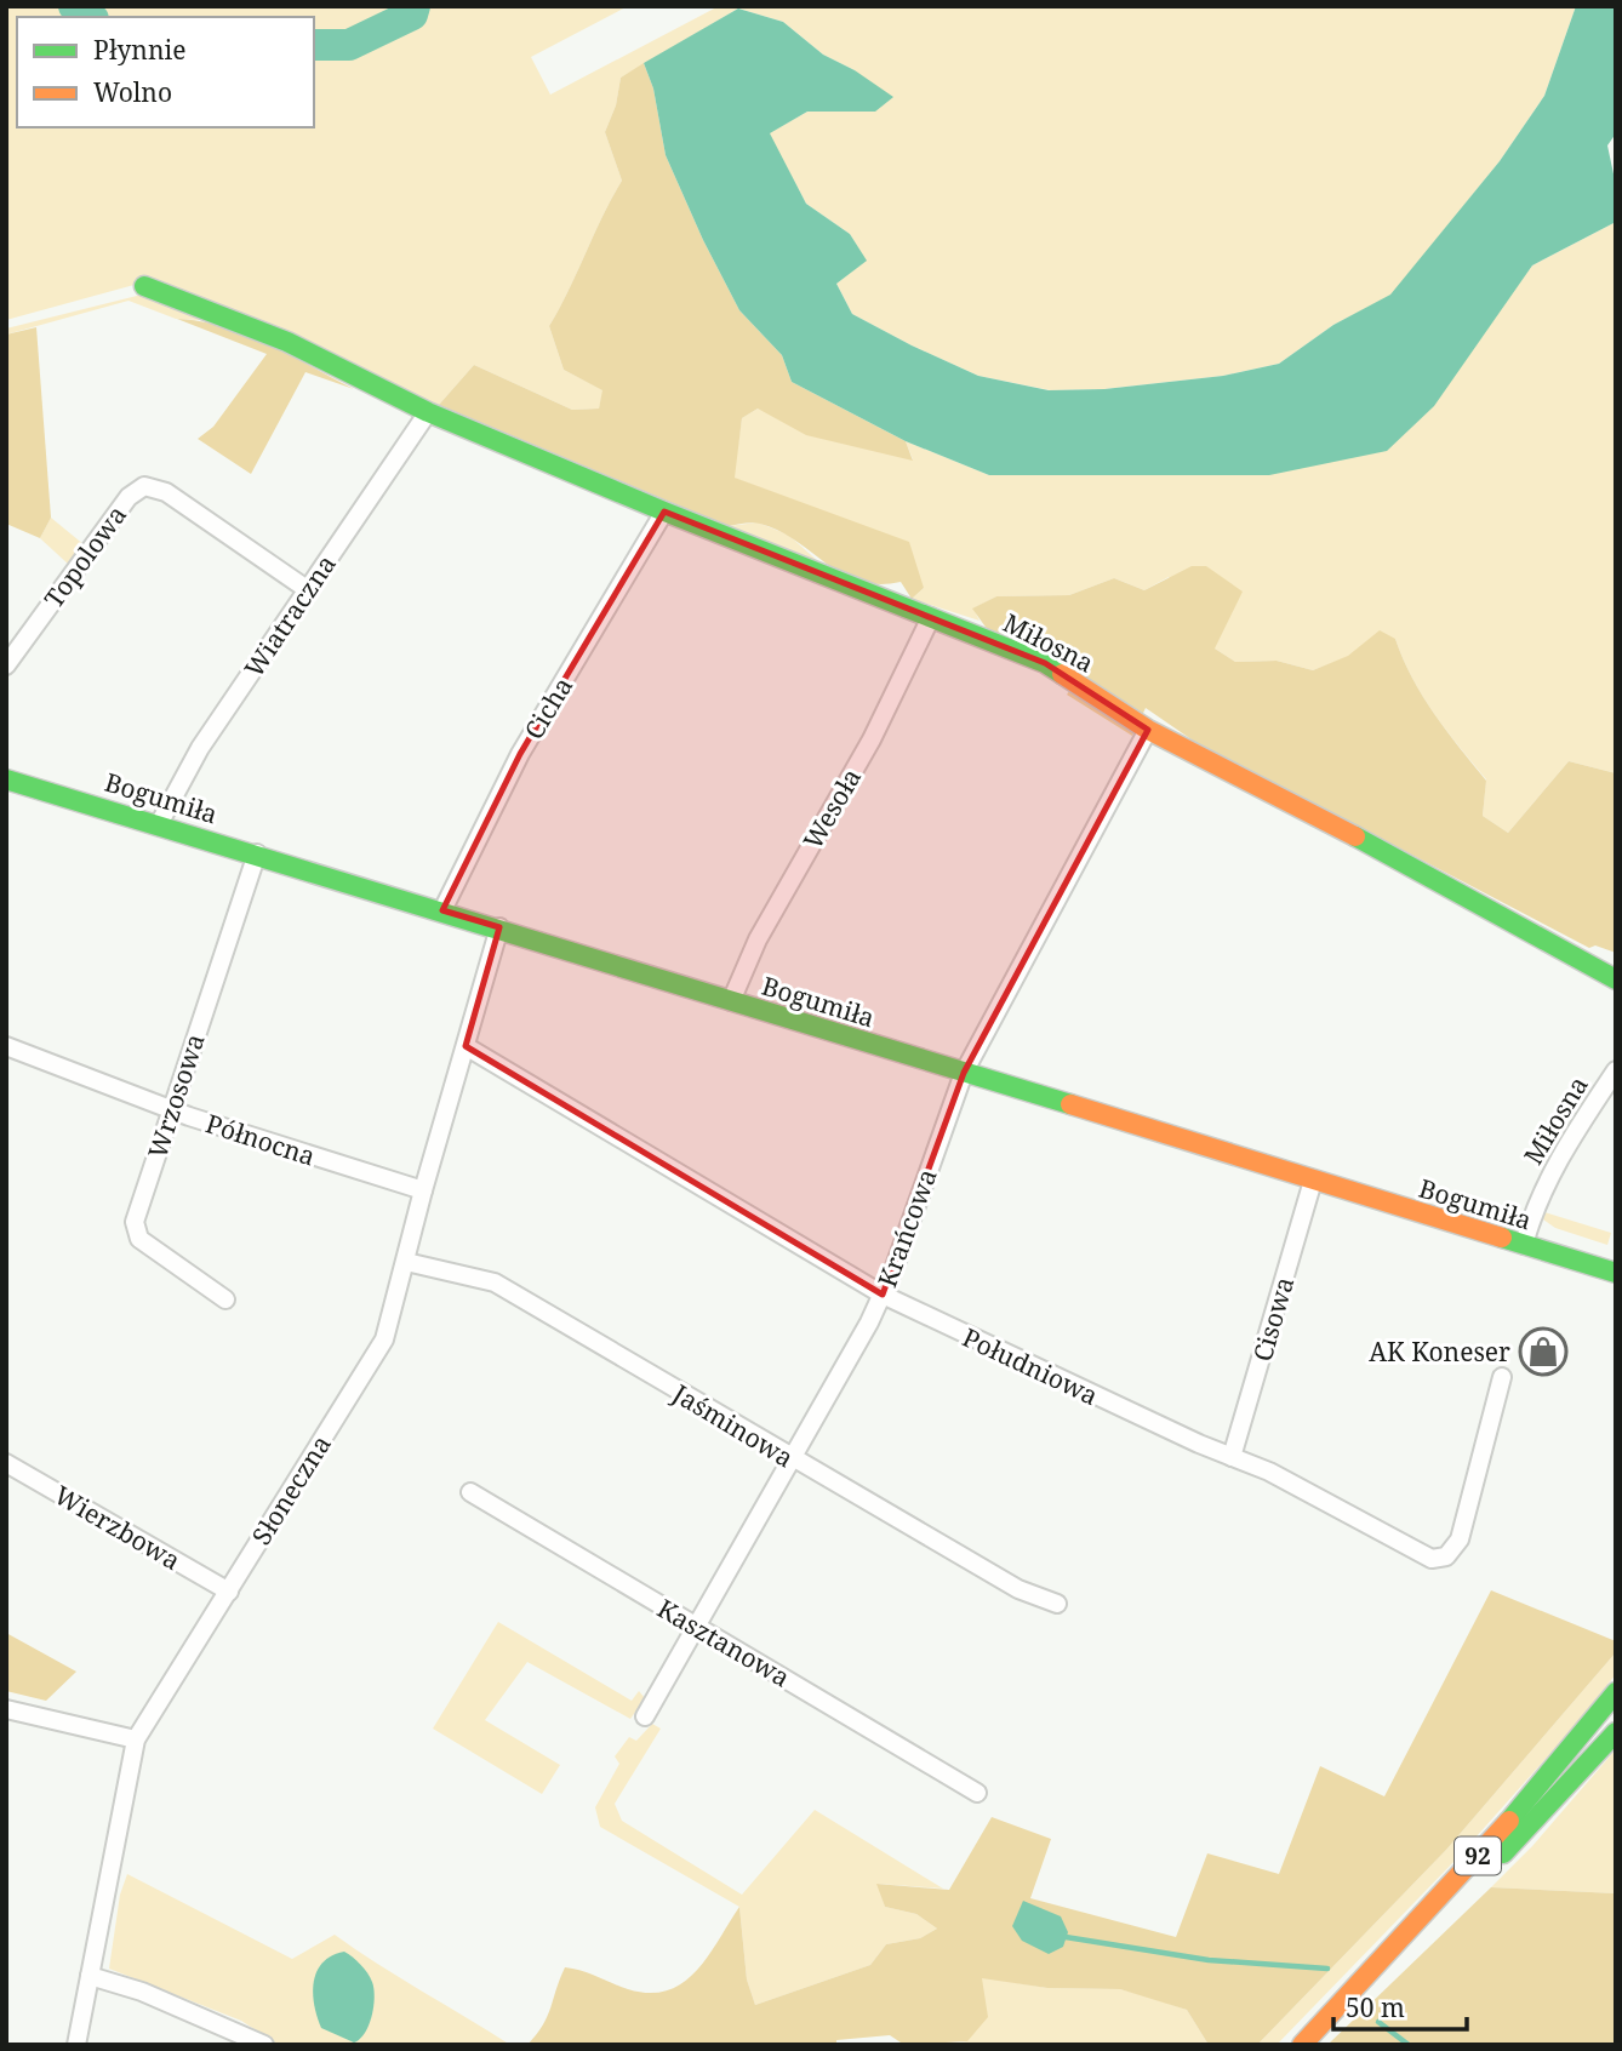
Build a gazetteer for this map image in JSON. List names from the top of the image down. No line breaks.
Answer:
{"streets":{"street":["Topolowa","Wiatraczna","Miłosna","Cicha","Bogumiła","Wesoła","Wrzosowa","Północna","Krańcowa","Cisowa","Południowa","Jaśminowa","Słoneczna","Wierzbowa","Kasztanowa","92"]},"crossings":[["Topolowa","Wiatraczna"],["Wiatraczna","Miłosna"],["Wiatraczna","Bogumiła"],["Miłosna","Cicha"],["Miłosna","Bogumiła"],["Miłosna","Wesoła"],["Miłosna","Krańcowa"],["Cicha","Bogumiła"],["Bogumiła","Wesoła"],["Bogumiła","Wrzosowa"],["Bogumiła","Krańcowa"],["Bogumiła","Cisowa"],["Bogumiła","Słoneczna"],["Wrzosowa","Północna"],["Północna","Słoneczna"],["Krańcowa","Południowa"],["Krańcowa","Jaśminowa"],["Krańcowa","Kasztanowa"],["Cisowa","Południowa"],["Południowa","Słoneczna"],["Jaśminowa","Słoneczna"],["Słoneczna","Wierzbowa"]],"places":{"shop":["AK Koneser"]},"legend":["Płynnie","Wolno"],"scale_bar":"50 m"}
